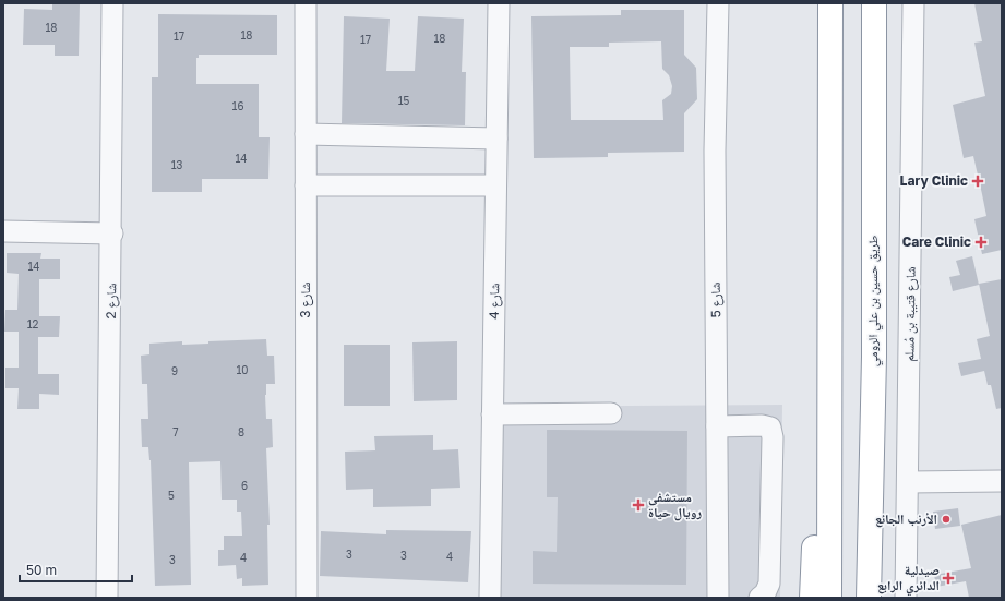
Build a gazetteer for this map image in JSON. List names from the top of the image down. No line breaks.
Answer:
{"streets":{"highway":["طريق حسين بن علي الرومي"],"street":["شارع 3","شارع 5","شارع 2","شارع 4","شارع قتيبة بن مُسلم"]},"places":{"health":["Lary Clinic","Care Clinic","مستشفى رويال حياة","صيدلية الدائري الرابع"],"other":["الأرنب الجائع"]},"house_numbers":["18","18","17","18","17","15","16","14","13","14","12","10","9","7","8","6","5","3","3","4","4","3"],"scale_bar":"50 m"}
